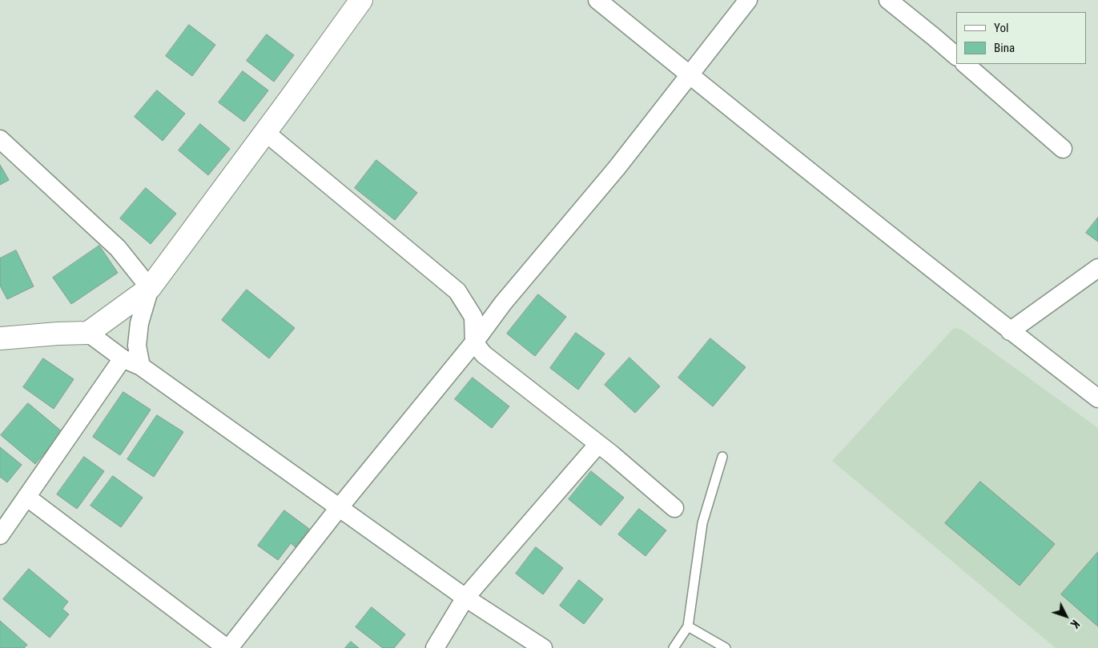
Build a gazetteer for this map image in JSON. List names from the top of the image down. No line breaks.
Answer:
{"legend":["Yol","Bina"],"north":"bottom right"}
